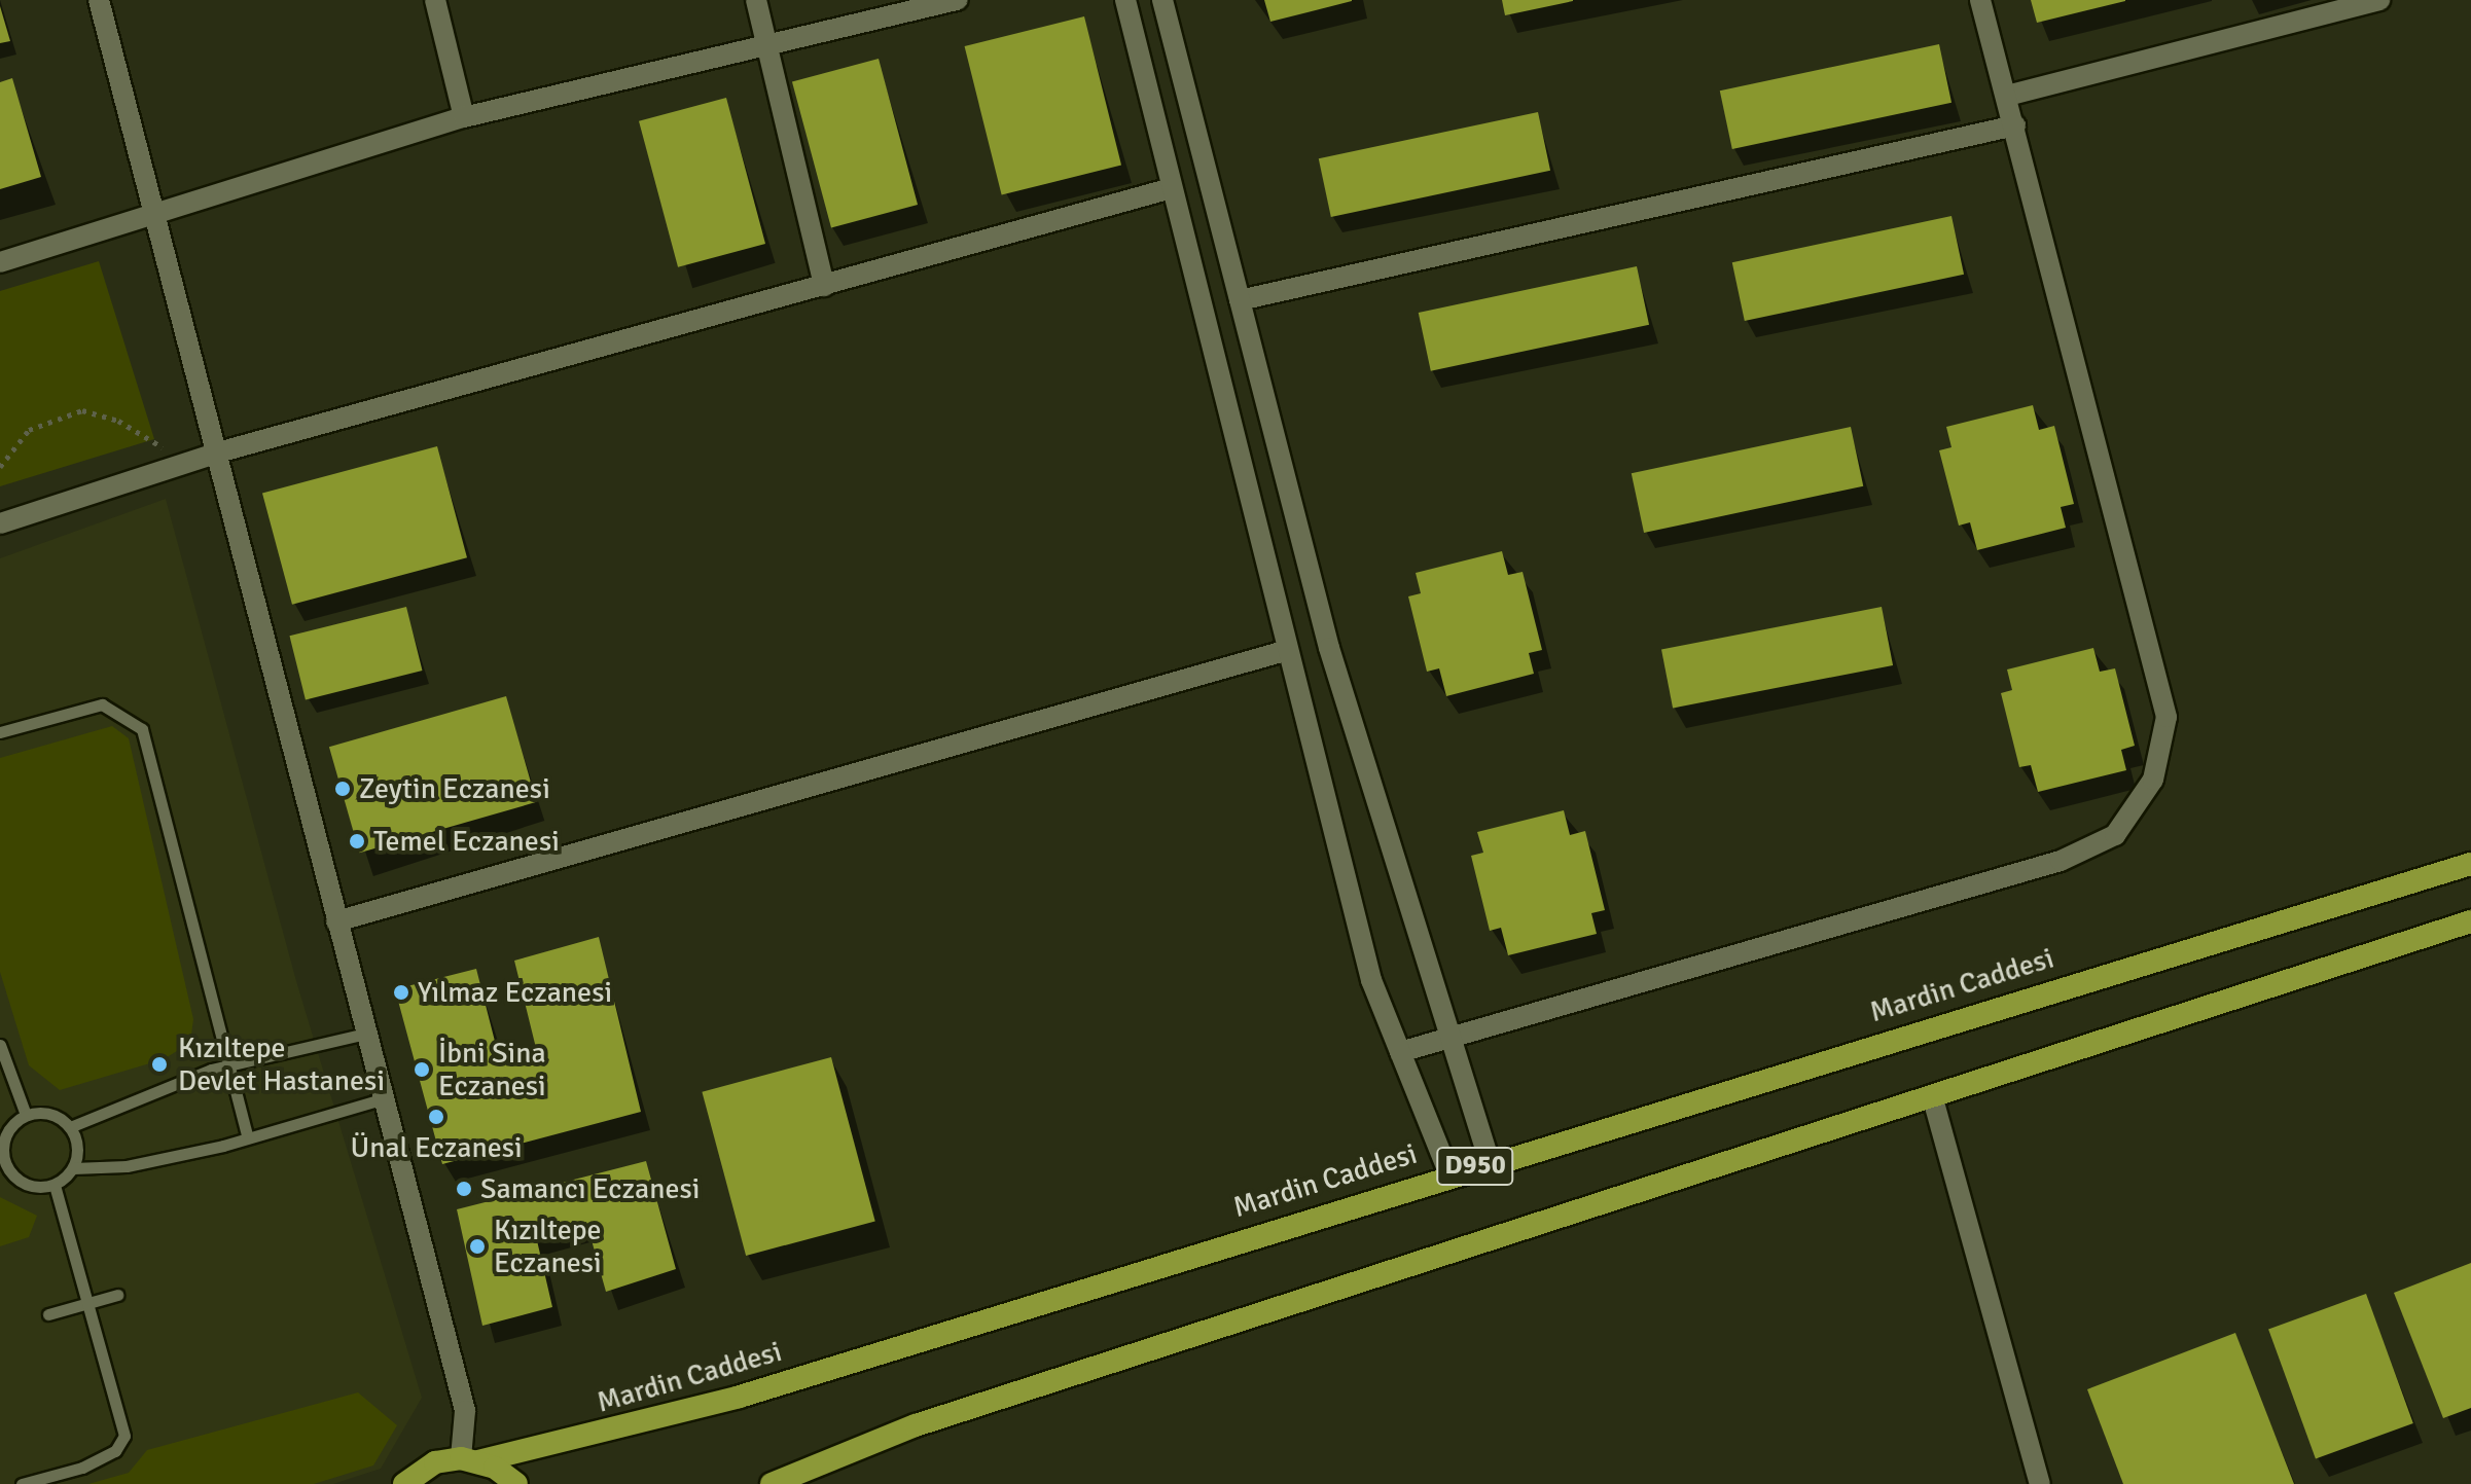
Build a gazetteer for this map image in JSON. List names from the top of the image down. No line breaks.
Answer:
{"streets":{"highway":["Mardin Caddesi","D950"]},"places":["Zeytin Eczanesi","Temel Eczanesi","Yılmaz Eczanesi","Kızıltepe Devlet Hastanesi","İbni Sina Eczanesi","Ünal Eczanesi","Samancı Eczanesi","Kızıltepe Eczanesi"]}
